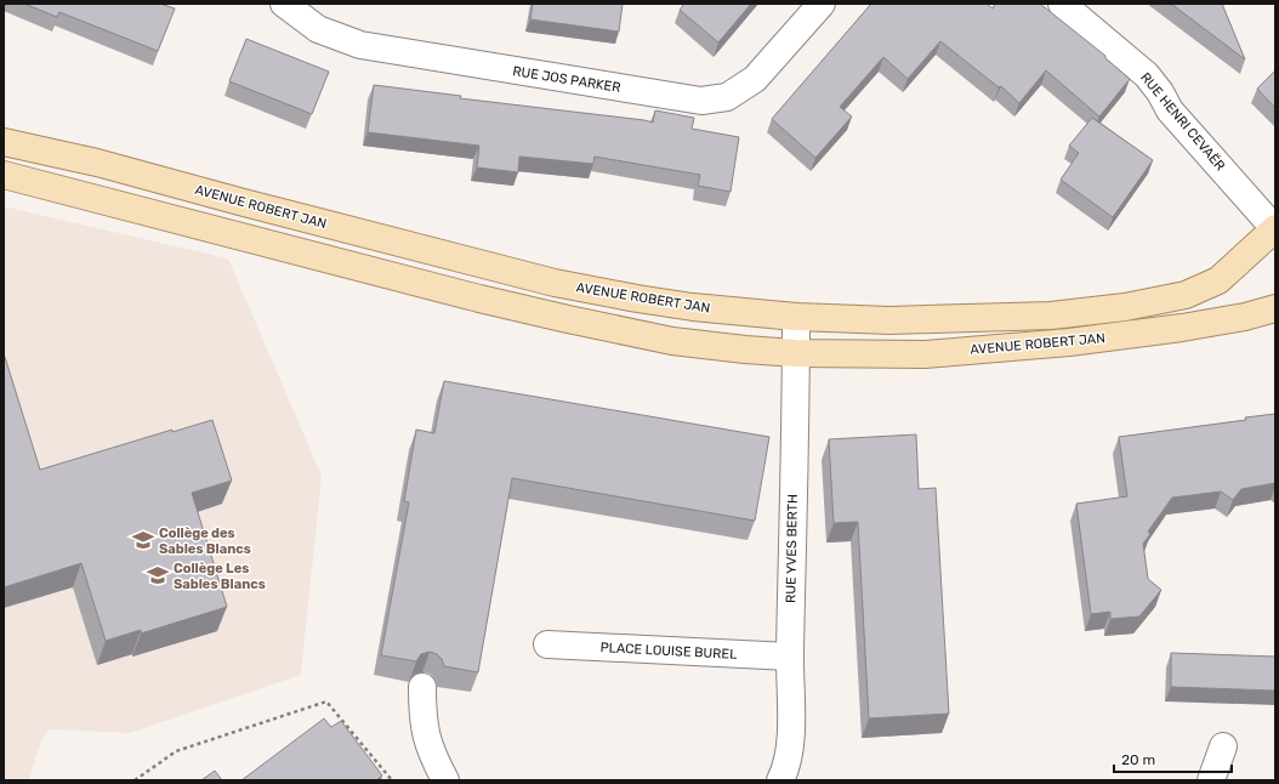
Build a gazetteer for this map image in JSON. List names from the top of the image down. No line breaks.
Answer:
{"streets":{"main road":["AVENUE ROBERT JAN"],"street":["RUE JOS PARKER","RUE HENRI CEVAËR","RUE YVES BERTH","PLACE LOUISE BUREL"]},"crossings":[["RUE HENRI CEVAËR","AVENUE ROBERT JAN"],["AVENUE ROBERT JAN","RUE YVES BERTH"],["RUE YVES BERTH","PLACE LOUISE BUREL"]],"places":{"school or university":["Collège des Sables Blancs","Collège Les Sables Blancs"]},"scale_bar":"20 m"}
